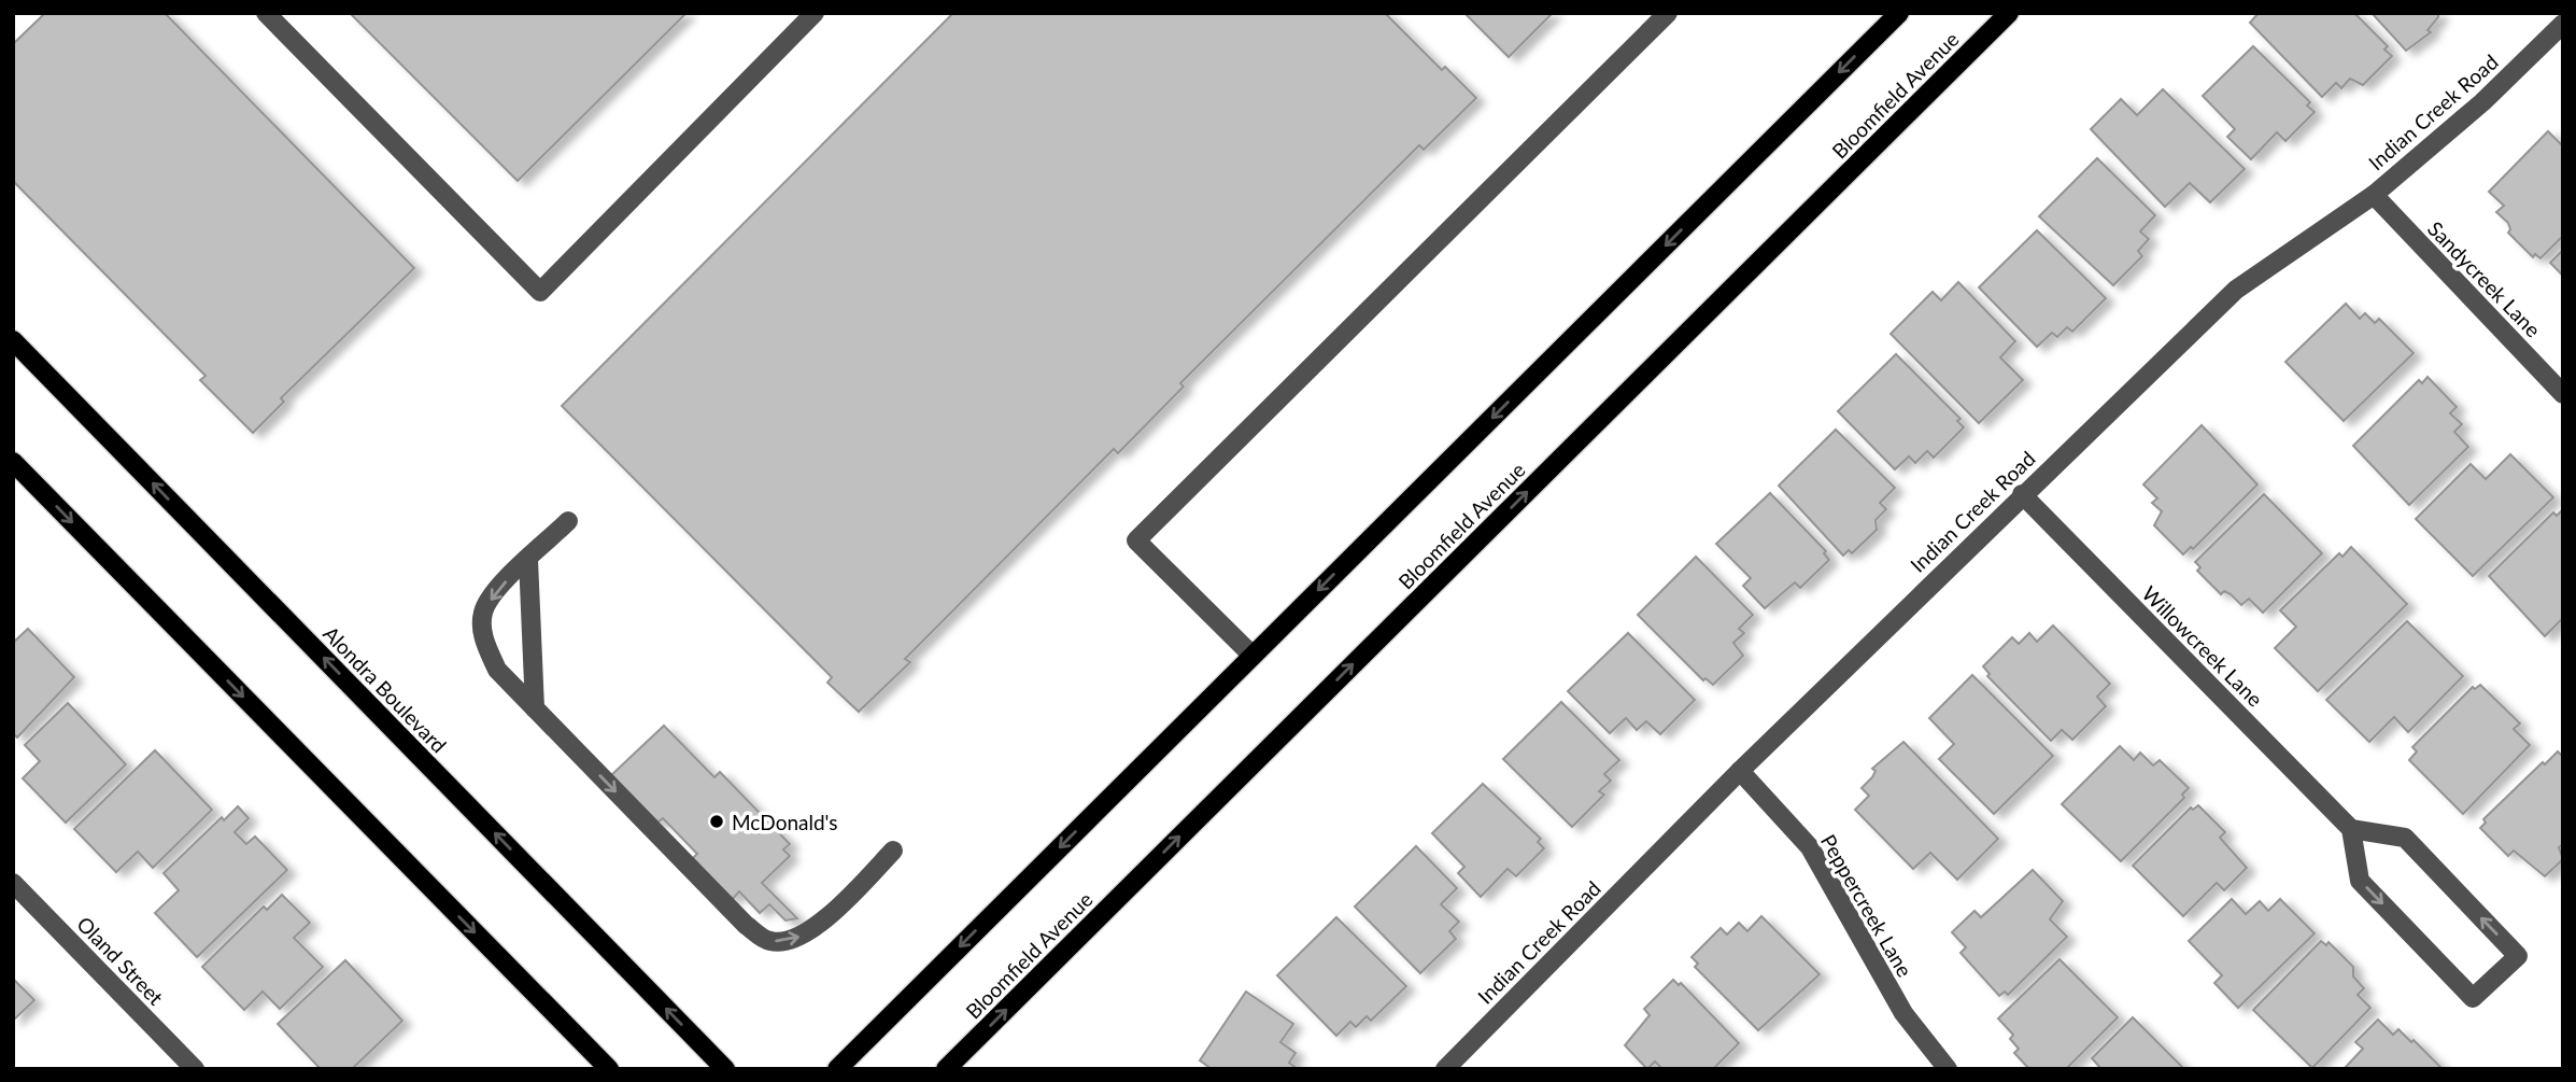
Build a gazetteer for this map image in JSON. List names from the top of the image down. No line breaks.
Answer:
{"streets":{"main road":["Bloomfield Avenue","Alondra Boulevard"],"street":["Indian Creek Road","Sandycreek Lane","Willowcreek Lane","Peppercreek Lane","Oland Street"]},"crossings":[["Indian Creek Road","Sandycreek Lane"],["Indian Creek Road","Willowcreek Lane"],["Indian Creek Road","Peppercreek Lane"]],"places":["McDonald's"]}
